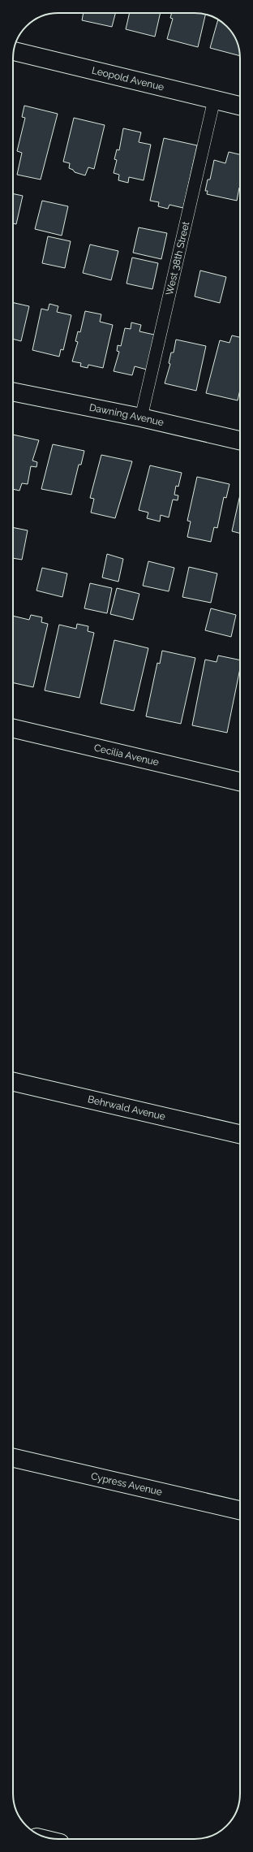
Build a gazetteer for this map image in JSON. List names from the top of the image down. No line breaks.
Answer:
{"streets":{"street":["Leopold Avenue","Dawning Avenue","Cecilia Avenue","Behrwald Avenue","Cypress Avenue"],"lane":["West 38th Street"]},"crossings":[["Leopold Avenue","West 38th Street"],["West 38th Street","Dawning Avenue"]]}
